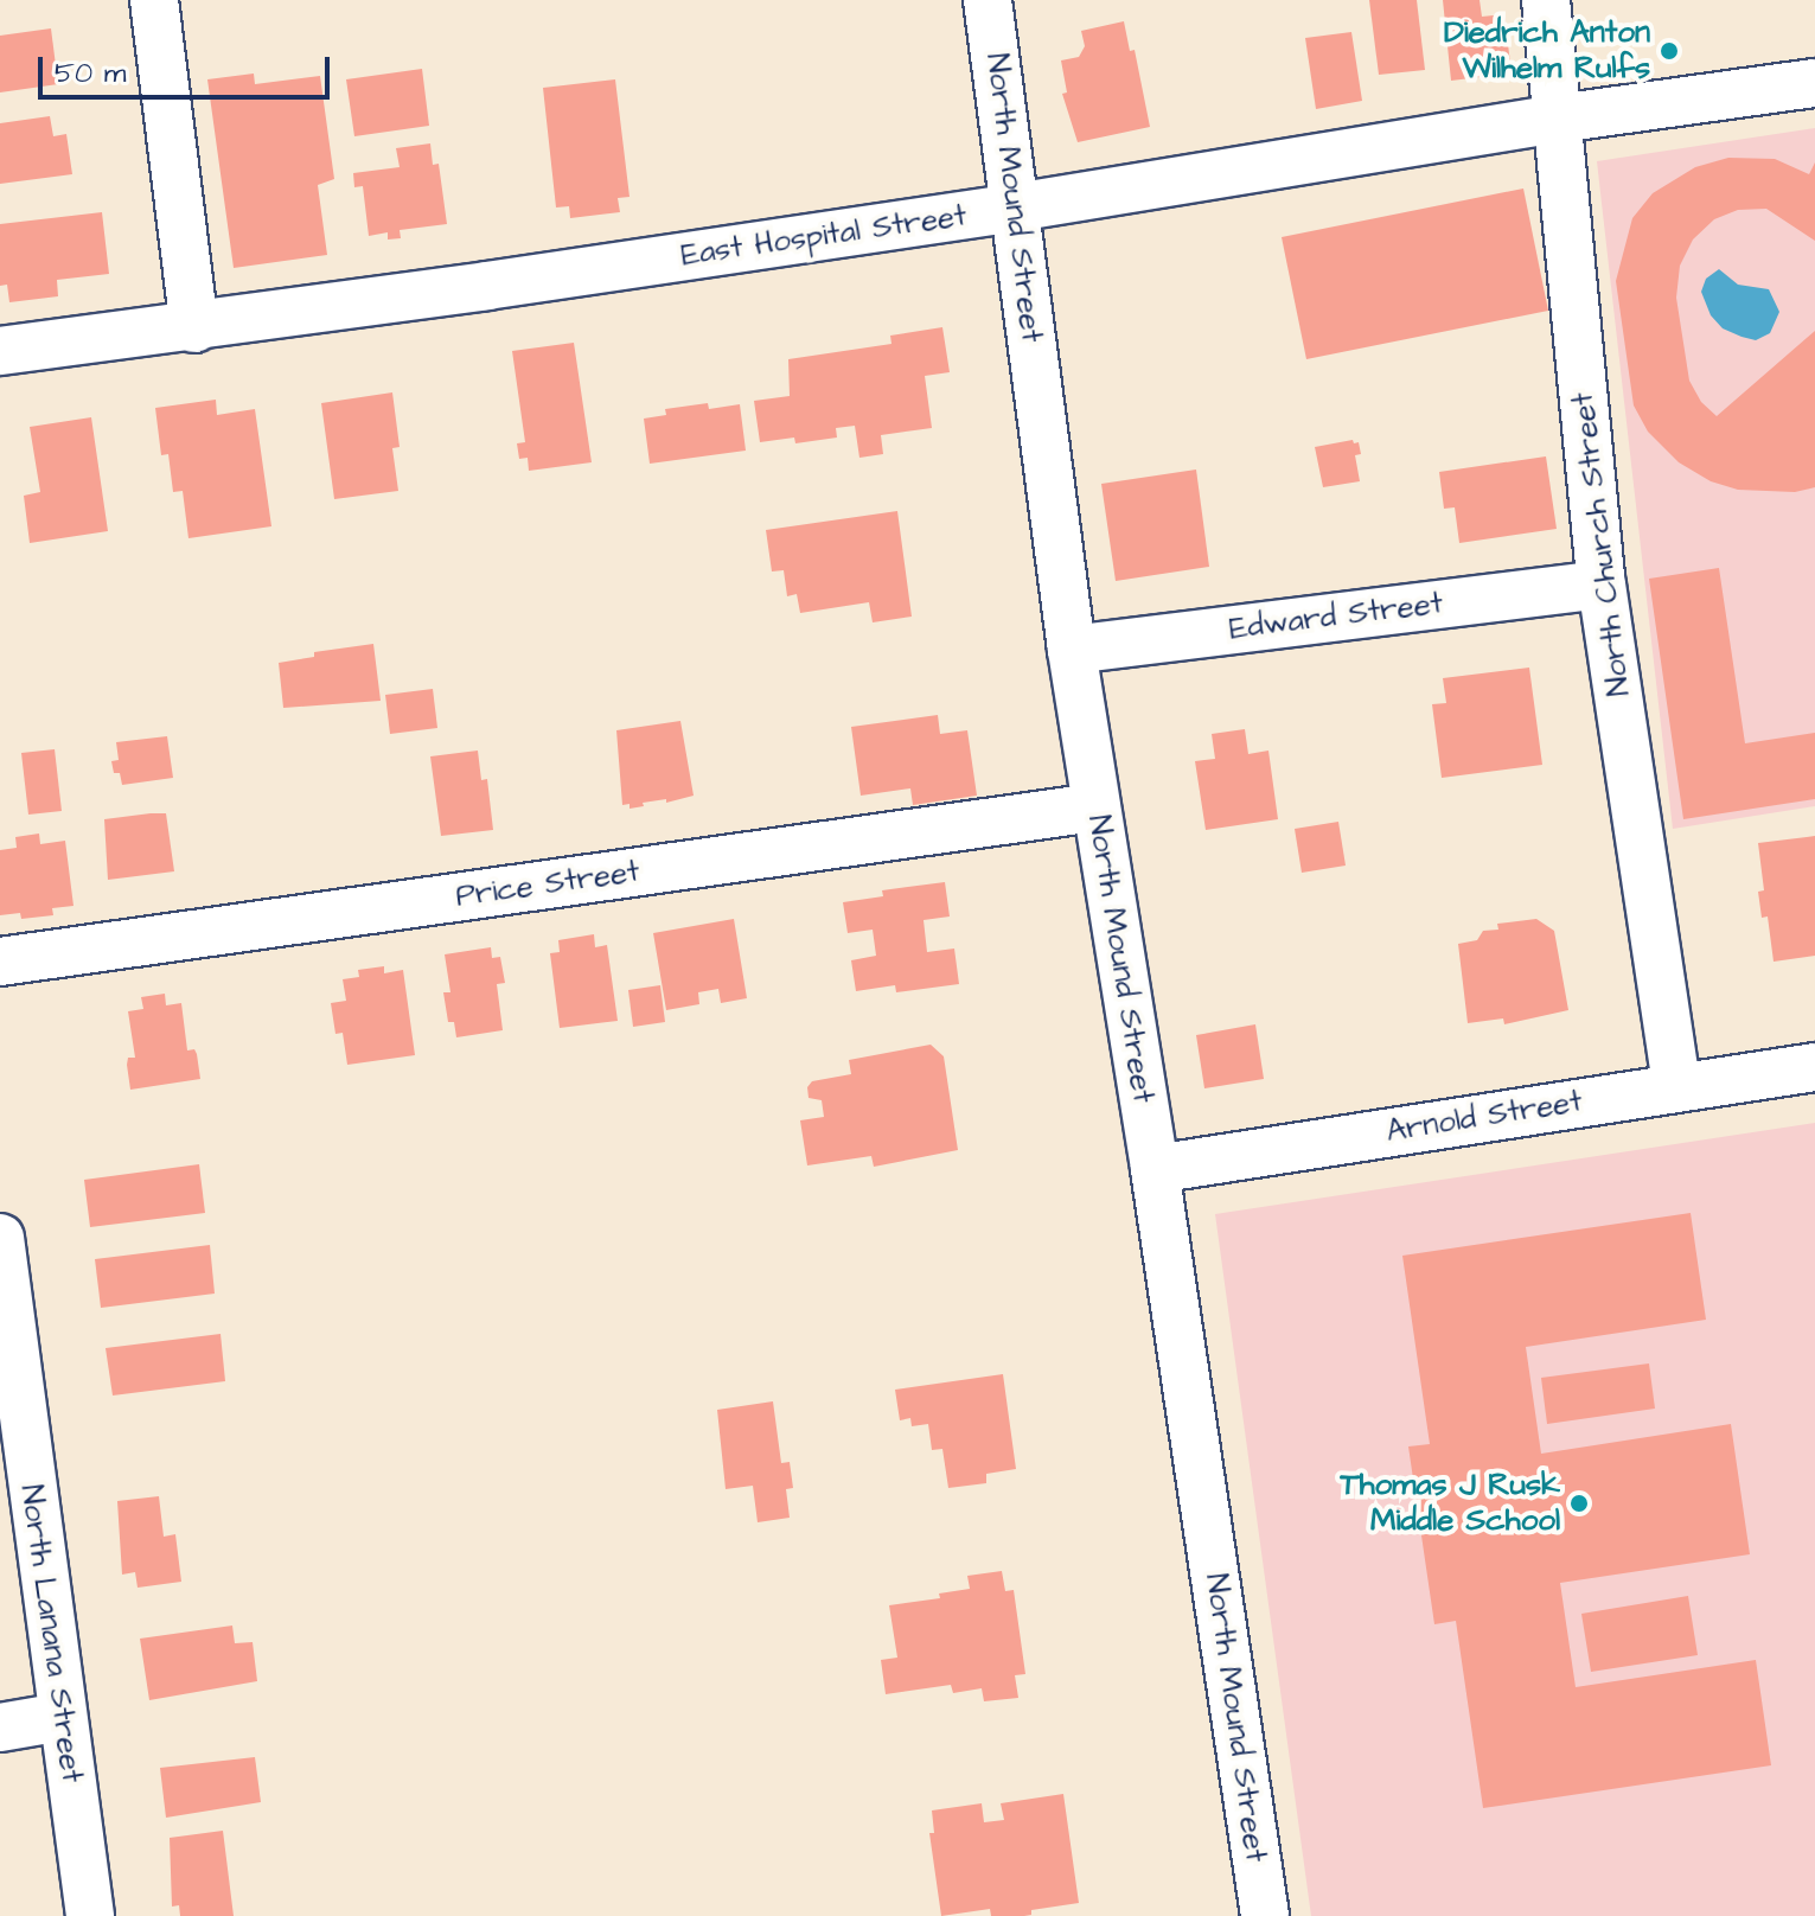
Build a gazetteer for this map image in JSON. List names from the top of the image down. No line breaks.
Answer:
{"streets":{"street":["North Mound Street","East Hospital Street","North Church Street","Edward Street","Price Street","Arnold Street","North Lanana Street"]},"crossings":[["North Mound Street","East Hospital Street"],["North Mound Street","Edward Street"],["North Mound Street","Price Street"],["North Mound Street","Arnold Street"],["East Hospital Street","North Church Street"],["North Church Street","Edward Street"],["North Church Street","Arnold Street"]],"places":["Diedrich Anton Wilhelm Rulfs","Thomas J Rusk Middle School"],"scale_bar":"50 m"}
